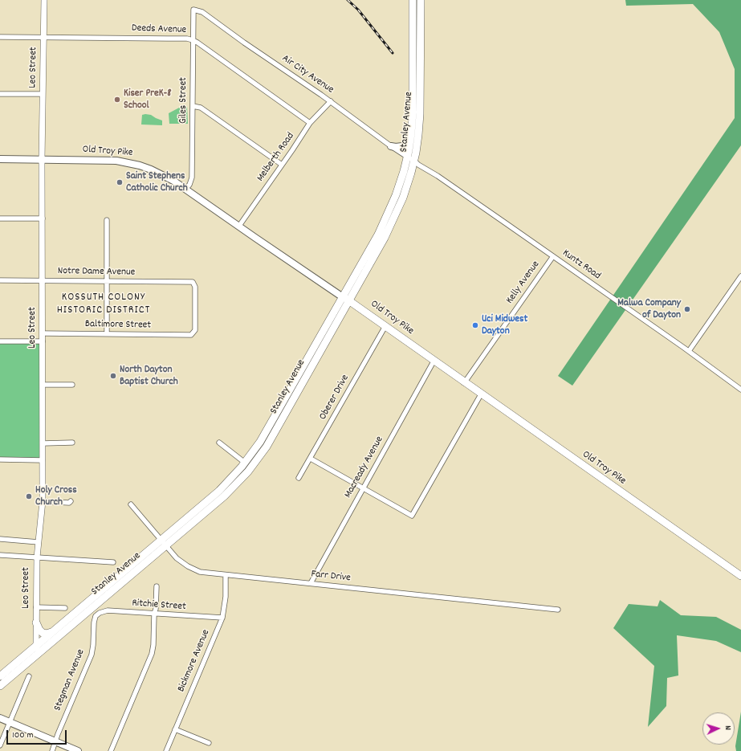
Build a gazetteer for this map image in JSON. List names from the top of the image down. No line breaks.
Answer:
{"streets":{"main road":["Stanley Avenue","Old Troy Pike"],"street":["Deeds Avenue","Leo Street","Air City Avenue","Giles Street","Melberth Road","Kuntz Road","Notre Dame Avenue","Kelly Avenue","Baltimore Street","Oberer Drive","Macready Avenue","Farr Drive","Ritchie Street","Bickmore Avenue","Stegman Avenue"]},"crossings":[["Deeds Avenue","Leo Street"],["Deeds Avenue","Giles Street"],["Deeds Avenue","Melberth Road"],["Leo Street","Stanley Avenue"],["Leo Street","Old Troy Pike"],["Leo Street","Notre Dame Avenue"],["Leo Street","Baltimore Street"],["Air City Avenue","Giles Street"],["Air City Avenue","Stanley Avenue"],["Air City Avenue","Melberth Road"],["Air City Avenue","Kuntz Road"],["Giles Street","Old Troy Pike"],["Stanley Avenue","Old Troy Pike"],["Stanley Avenue","Kuntz Road"],["Stanley Avenue","Farr Drive"],["Old Troy Pike","Melberth Road"],["Old Troy Pike","Kelly Avenue"],["Old Troy Pike","Oberer Drive"],["Old Troy Pike","Macready Avenue"],["Kuntz Road","Kelly Avenue"],["Notre Dame Avenue","Baltimore Street"],["Macready Avenue","Farr Drive"],["Farr Drive","Bickmore Avenue"],["Ritchie Street","Bickmore Avenue"],["Ritchie Street","Stegman Avenue"]],"districts":["KOSSUTH COLONY HISTORIC DISTRICT"],"places":["Kiser PreK-8 School","Saint Stephens Catholic Church","Malwa Company of Dayton","Uci Midwest Dayton","North Dayton Baptist Church","Holy Cross Church"],"scale_bar":"100 m","north":"right"}
